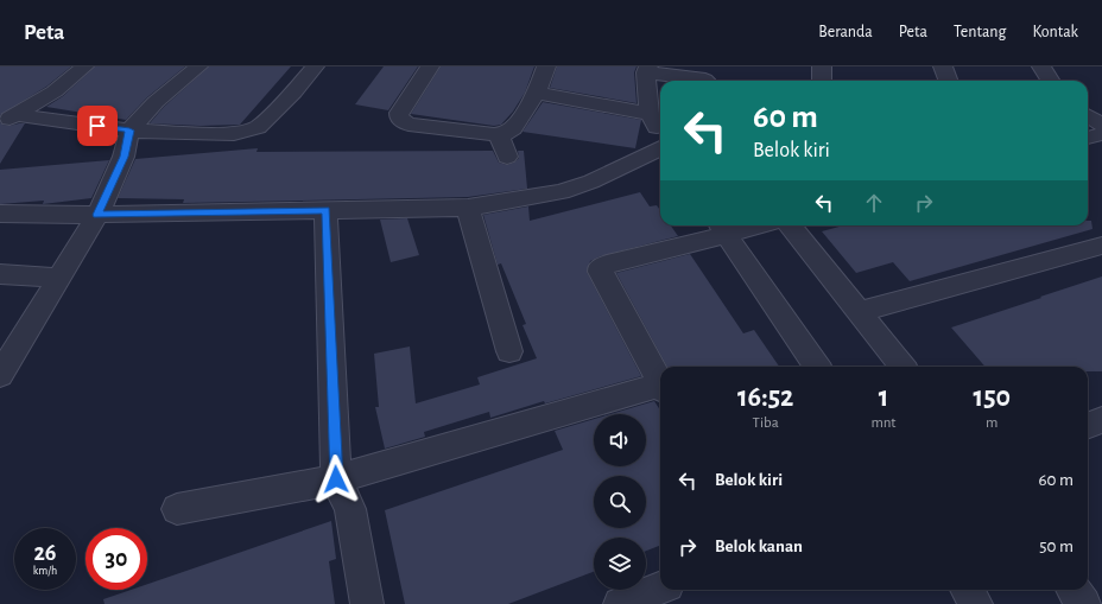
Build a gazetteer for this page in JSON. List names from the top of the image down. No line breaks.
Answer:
{"page":{"header":"Peta","nav":["Beranda","Peta","Tentang","Kontak"],"turn":["60 m","Belok kiri"],"eta":["16:52","Tiba","1","mnt","150","m"],"list":[{"name":"Belok kiri","value":"60 m"},{"name":"Belok kanan","value":"50 m"}],"speed":"26 km/h","limit":"30"}}
